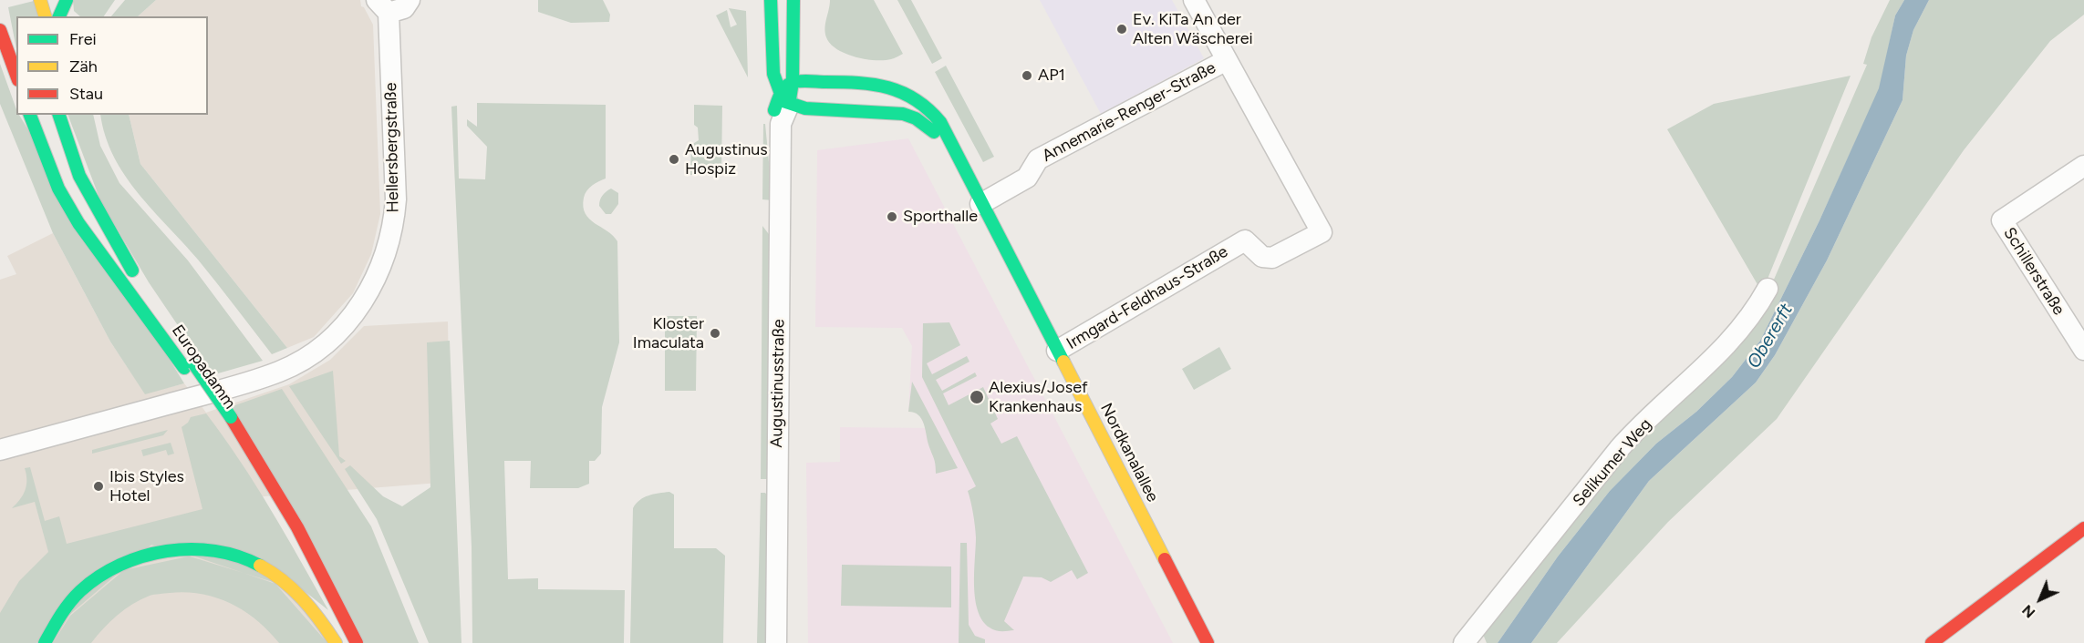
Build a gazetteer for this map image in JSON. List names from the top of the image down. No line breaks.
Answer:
{"streets":{"main road":["Europadamm","Nordkanalallee"],"street":["Annemarie-Renger-Straße","Hellersbergstraße","Schillerstraße","Irmgard-Feldhaus-Straße","Augustinusstraße","Selikumer Weg"]},"crossings":[["Annemarie-Renger-Straße","Irmgard-Feldhaus-Straße"],["Annemarie-Renger-Straße","Nordkanalallee"],["Irmgard-Feldhaus-Straße","Nordkanalallee"],["Augustinusstraße","Nordkanalallee"]],"water":["Obererft"],"places":["Ev. KiTa An der Alten Wäscherei","AP1","Augustinus Hospiz","Sporthalle","Kloster Imaculata","Alexius/Josef Krankenhaus","Ibis Styles Hotel"],"legend":["Frei","Zäh","Stau"],"north":"bottom left"}
